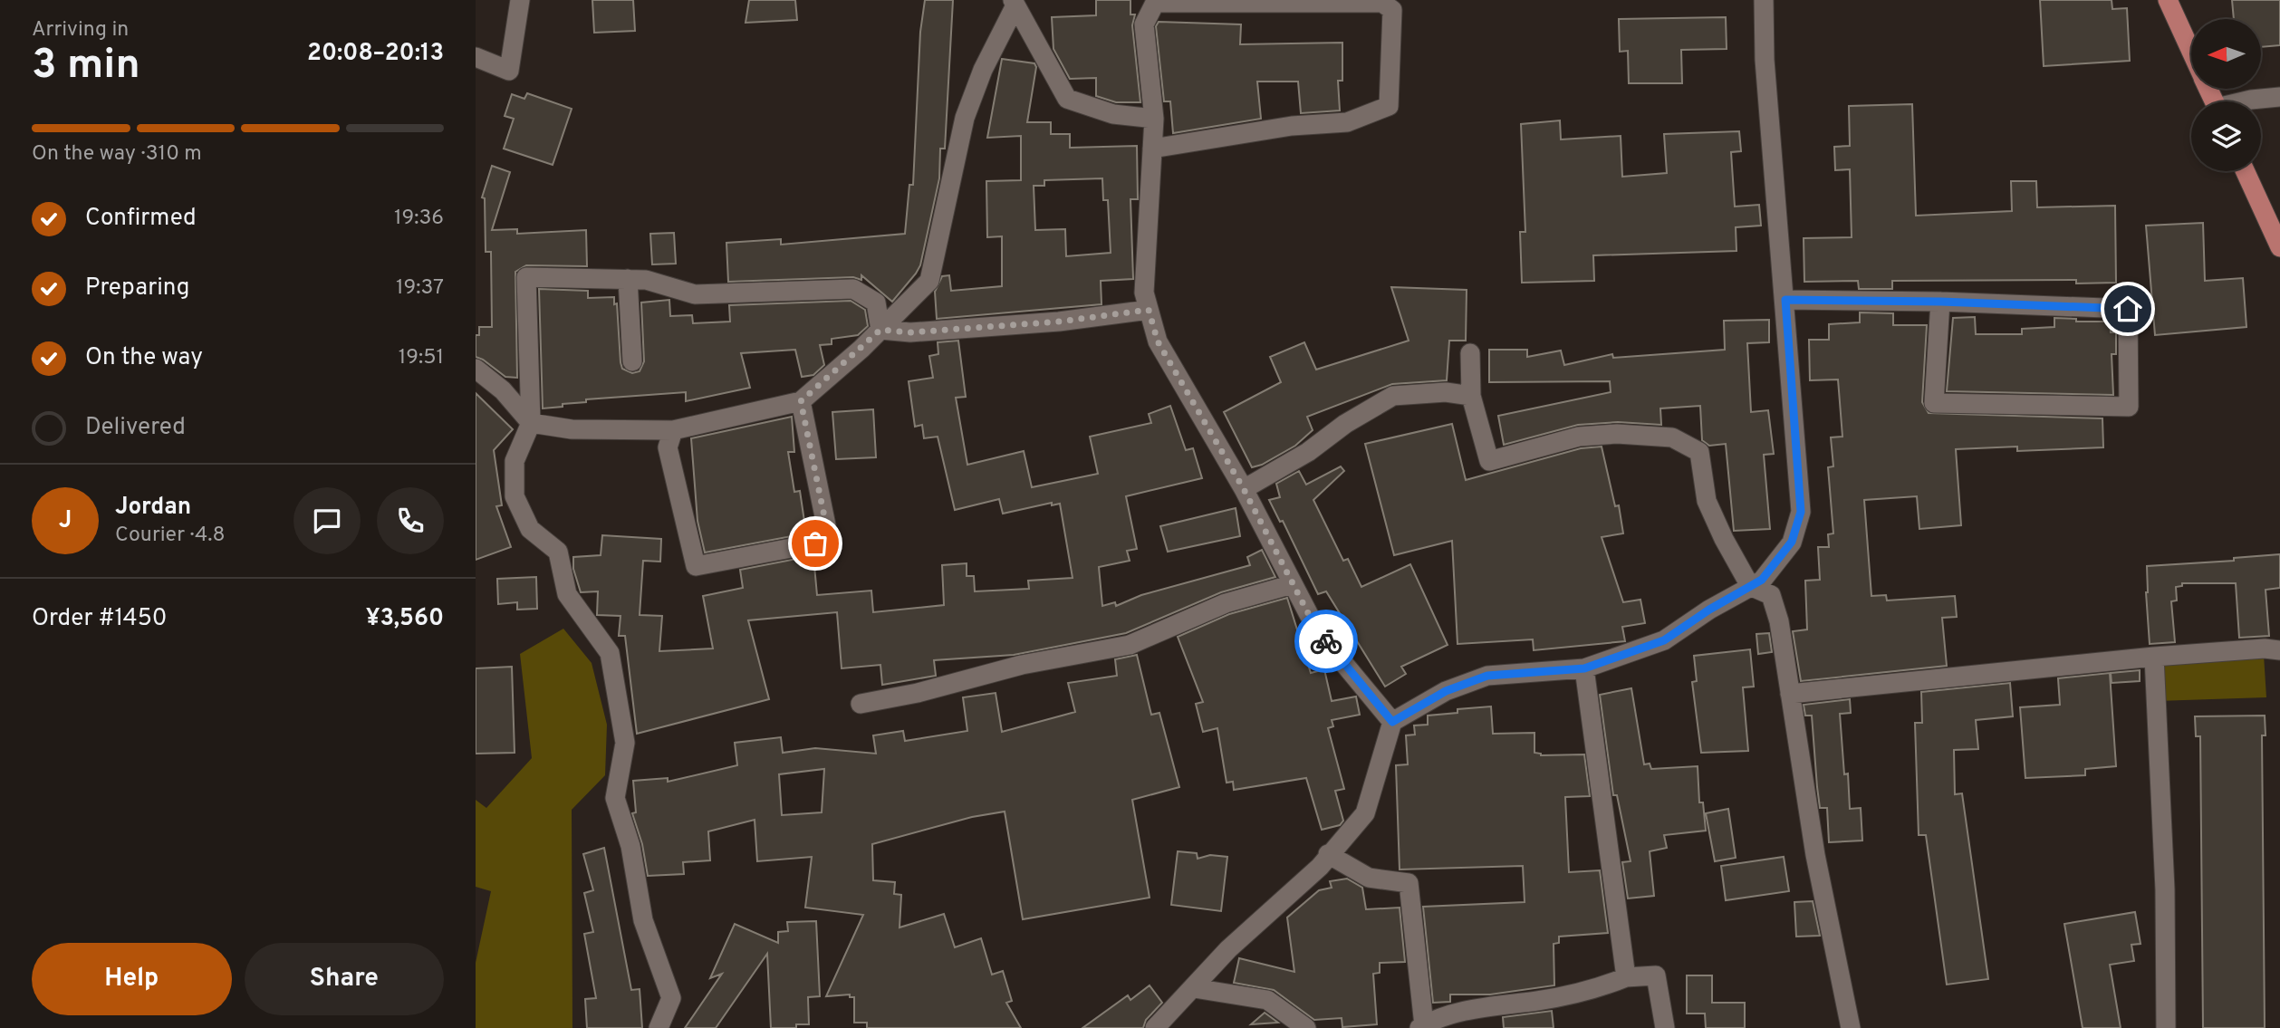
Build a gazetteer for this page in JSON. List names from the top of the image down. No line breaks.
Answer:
{"north":"left","page":{"heading":["3 min","Arriving in","20:08–20:13"],"panel":["Jordan","Courier · 4.8","Order #1450","¥3,560"],"bar":"On the way · 310 m","list":[["Confirmed","19:36"],["Preparing","19:37"],["On the way","19:51"],"Delivered"],"round":"J","buttons":["Help","Share"]}}
